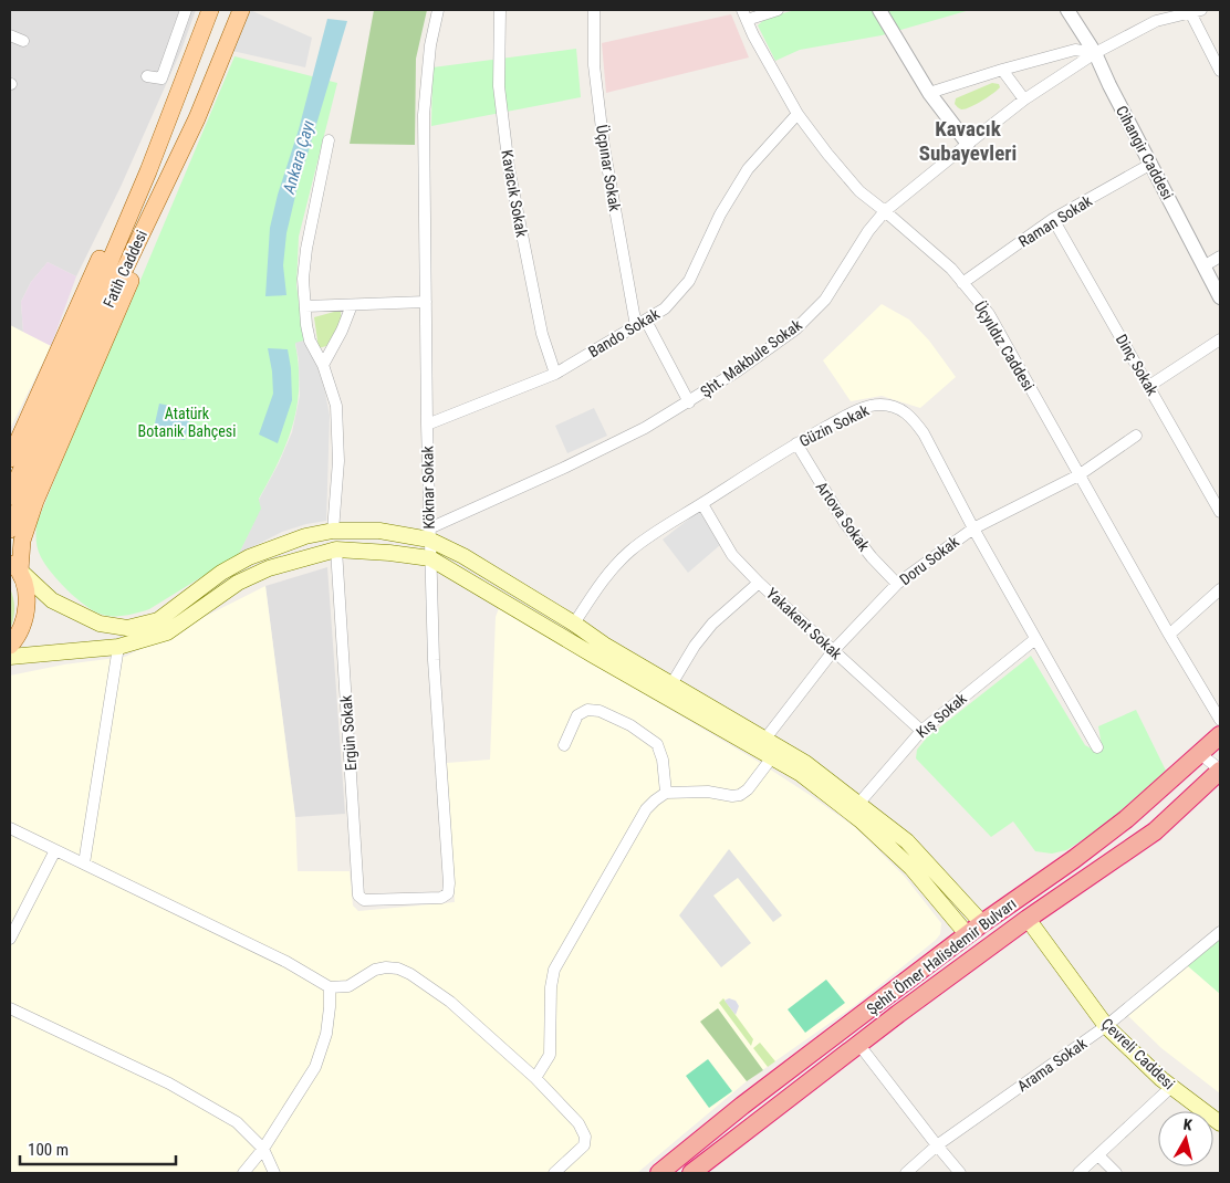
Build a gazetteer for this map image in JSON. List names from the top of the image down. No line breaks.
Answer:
{"streets":{"highway":["Şehit Ömer Halisdemir Bulvarı"],"main road":["Fatih Caddesi","Çevreli Caddesi"],"street":["Cihangir Caddesi","Üçpınar Sokak","Kavacık Sokak","Raman Sokak","Bando Sokak","Üçyıldız Caddesi","Şht. Makbule Sokak","Dinç Sokak","Güzin Sokak","Köknar Sokak","Artova Sokak","Doru Sokak","Yakakent Sokak","Kış Sokak","Ergün Sokak","Arama Sokak"]},"crossings":[["Cihangir Caddesi","Raman Sokak"],["Cihangir Caddesi","Şht. Makbule Sokak"],["Üçpınar Sokak","Bando Sokak"],["Üçpınar Sokak","Şht. Makbule Sokak"],["Kavacık Sokak","Bando Sokak"],["Raman Sokak","Üçyıldız Caddesi"],["Raman Sokak","Dinç Sokak"],["Bando Sokak","Üçyıldız Caddesi"],["Bando Sokak","Köknar Sokak"],["Üçyıldız Caddesi","Şht. Makbule Sokak"],["Üçyıldız Caddesi","Doru Sokak"],["Şht. Makbule Sokak","Köknar Sokak"],["Güzin Sokak","Artova Sokak"],["Güzin Sokak","Doru Sokak"],["Güzin Sokak","Yakakent Sokak"],["Güzin Sokak","Kış Sokak"],["Köknar Sokak","Ergün Sokak"],["Artova Sokak","Doru Sokak"],["Doru Sokak","Yakakent Sokak"],["Yakakent Sokak","Kış Sokak"],["Şehit Ömer Halisdemir Bulvarı","Çevreli Caddesi"],["Çevreli Caddesi","Arama Sokak"]],"districts":["Kavacık Subayevleri"],"water":["Ankara Çayı"],"parks":["Atatürk Botanik Bahçesi"],"scale_bar":"100 m","north":"top"}
